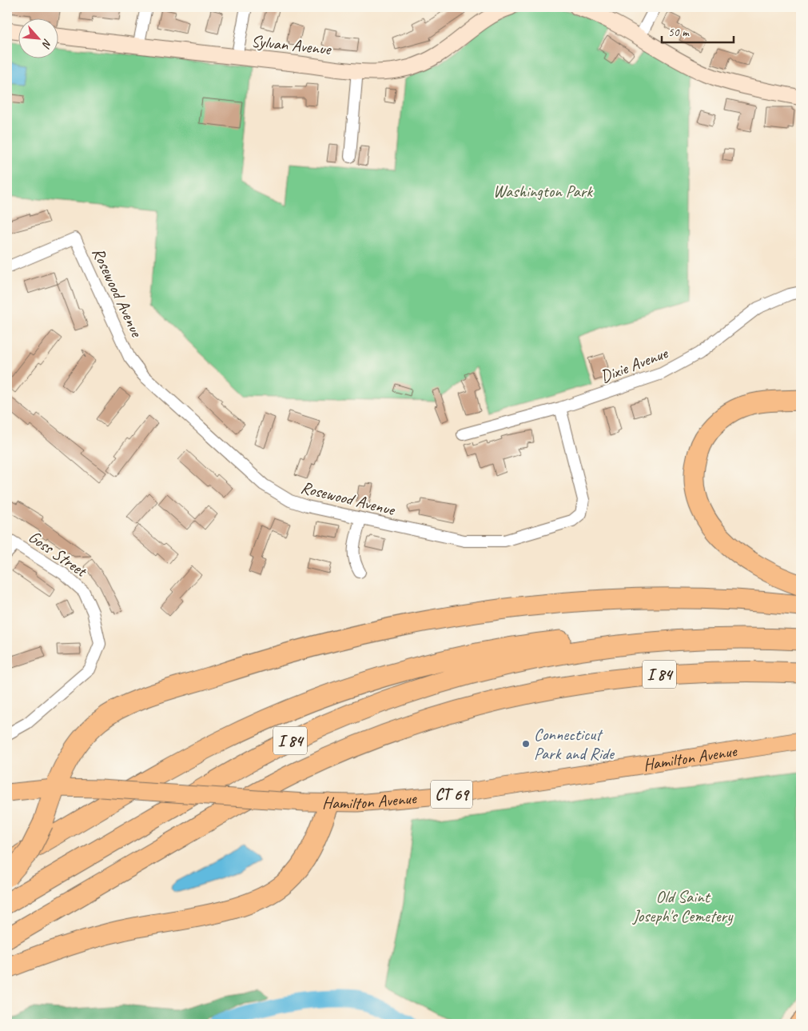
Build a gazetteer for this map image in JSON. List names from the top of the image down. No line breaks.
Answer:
{"streets":{"highway":["I 84"],"main road":["Hamilton Avenue","CT 69"],"street":["Sylvan Avenue","Rosewood Avenue","Dixie Avenue","Goss Street"]},"crossings":[["Rosewood Avenue","Dixie Avenue"]],"parks":["Washington Park","Old Saint Joseph's Cemetery"],"places":["Connecticut Park and Ride"],"scale_bar":"50 m","north":"bottom right"}
